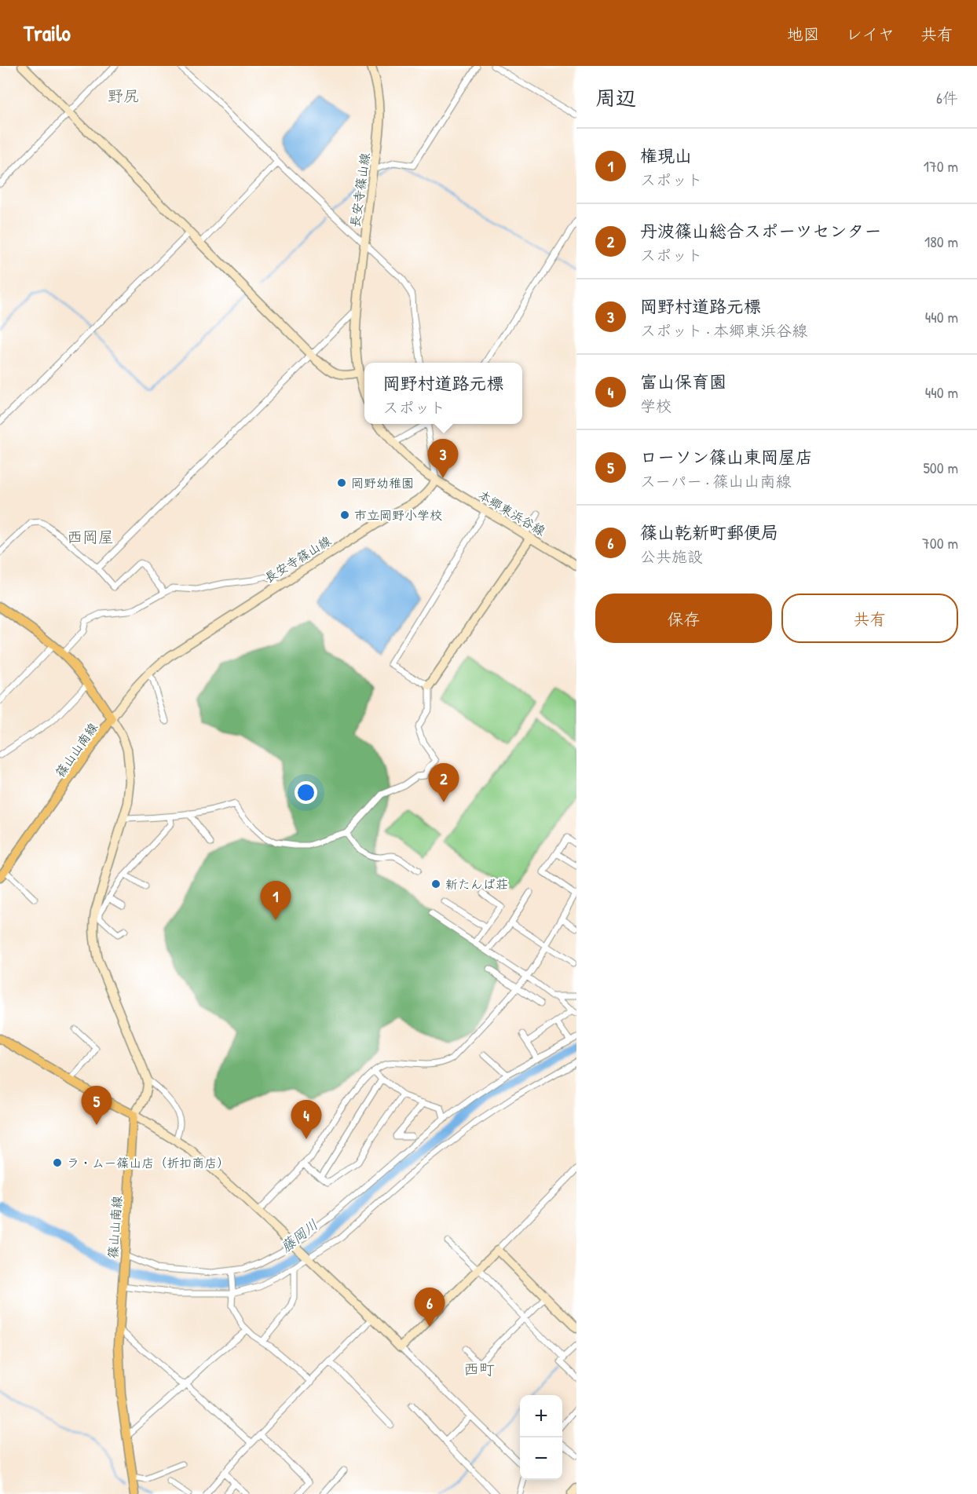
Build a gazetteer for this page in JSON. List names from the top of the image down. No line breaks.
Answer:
{"streets":{"main road":["篠山山南線"],"street":["長安寺篠山線","本郷東浜谷線"]},"crossings":[["長安寺篠山線","本郷東浜谷線"],["長安寺篠山線","篠山山南線"]],"districts":["野尻","西岡屋","西町"],"water":["藤岡川"],"places":["岡野幼稚園","市立岡野小学校","新たんば荘","ラ・ムー篠山店（折扣商店）"],"page":{"header":"Trailo","nav":["地図","レイヤ","共有"],"heading":["周辺","6件"],"list":[{"mark":"1","name":"権現山","note":"スポット","value":"170 m"},{"mark":"2","name":"丹波篠山総合スポーツセンター","note":"スポット","value":"180 m"},{"mark":"3","name":"岡野村道路元標","note":"スポット · 本郷東浜谷線","value":"440 m"},{"mark":"4","name":"富山保育園","note":"学校","value":"440 m"},{"mark":"5","name":"ローソン篠山東岡屋店","note":"スーパー · 篠山山南線","value":"500 m"},{"mark":"6","name":"篠山乾新町郵便局","note":"公共施設","value":"700 m"}],"popup":["岡野村道路元標","スポット"],"pins":["3","2","1","5","4","6"],"buttons":["保存","共有"],"map_buttons":["+","−"]}}
